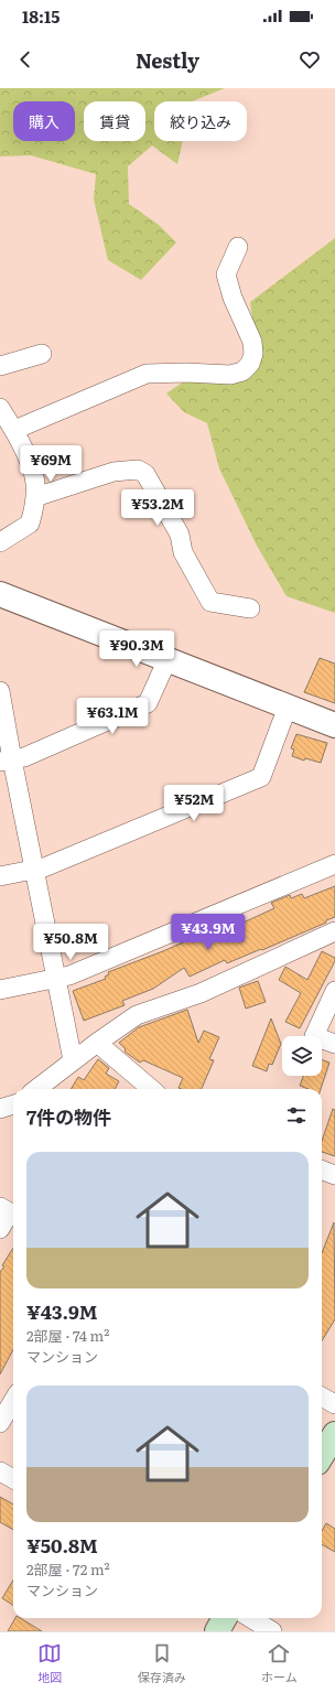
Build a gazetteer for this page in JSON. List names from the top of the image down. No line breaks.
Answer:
{"page":{"status":"18:15","header":"Nestly","chip":["購入","賃貸","絞り込み"],"price":["¥69M","¥53.2M","¥90.3M","¥63.1M","¥52M","¥43.9M","¥50.8M"],"heading":"7件の物件","list":[{"name":"¥43.9M","note":"2部屋 · 74 m² · マンション"},{"name":"¥50.8M","note":"2部屋 · 72 m² · マンション"}],"tabs":["地図","保存済み","ホーム"]}}
